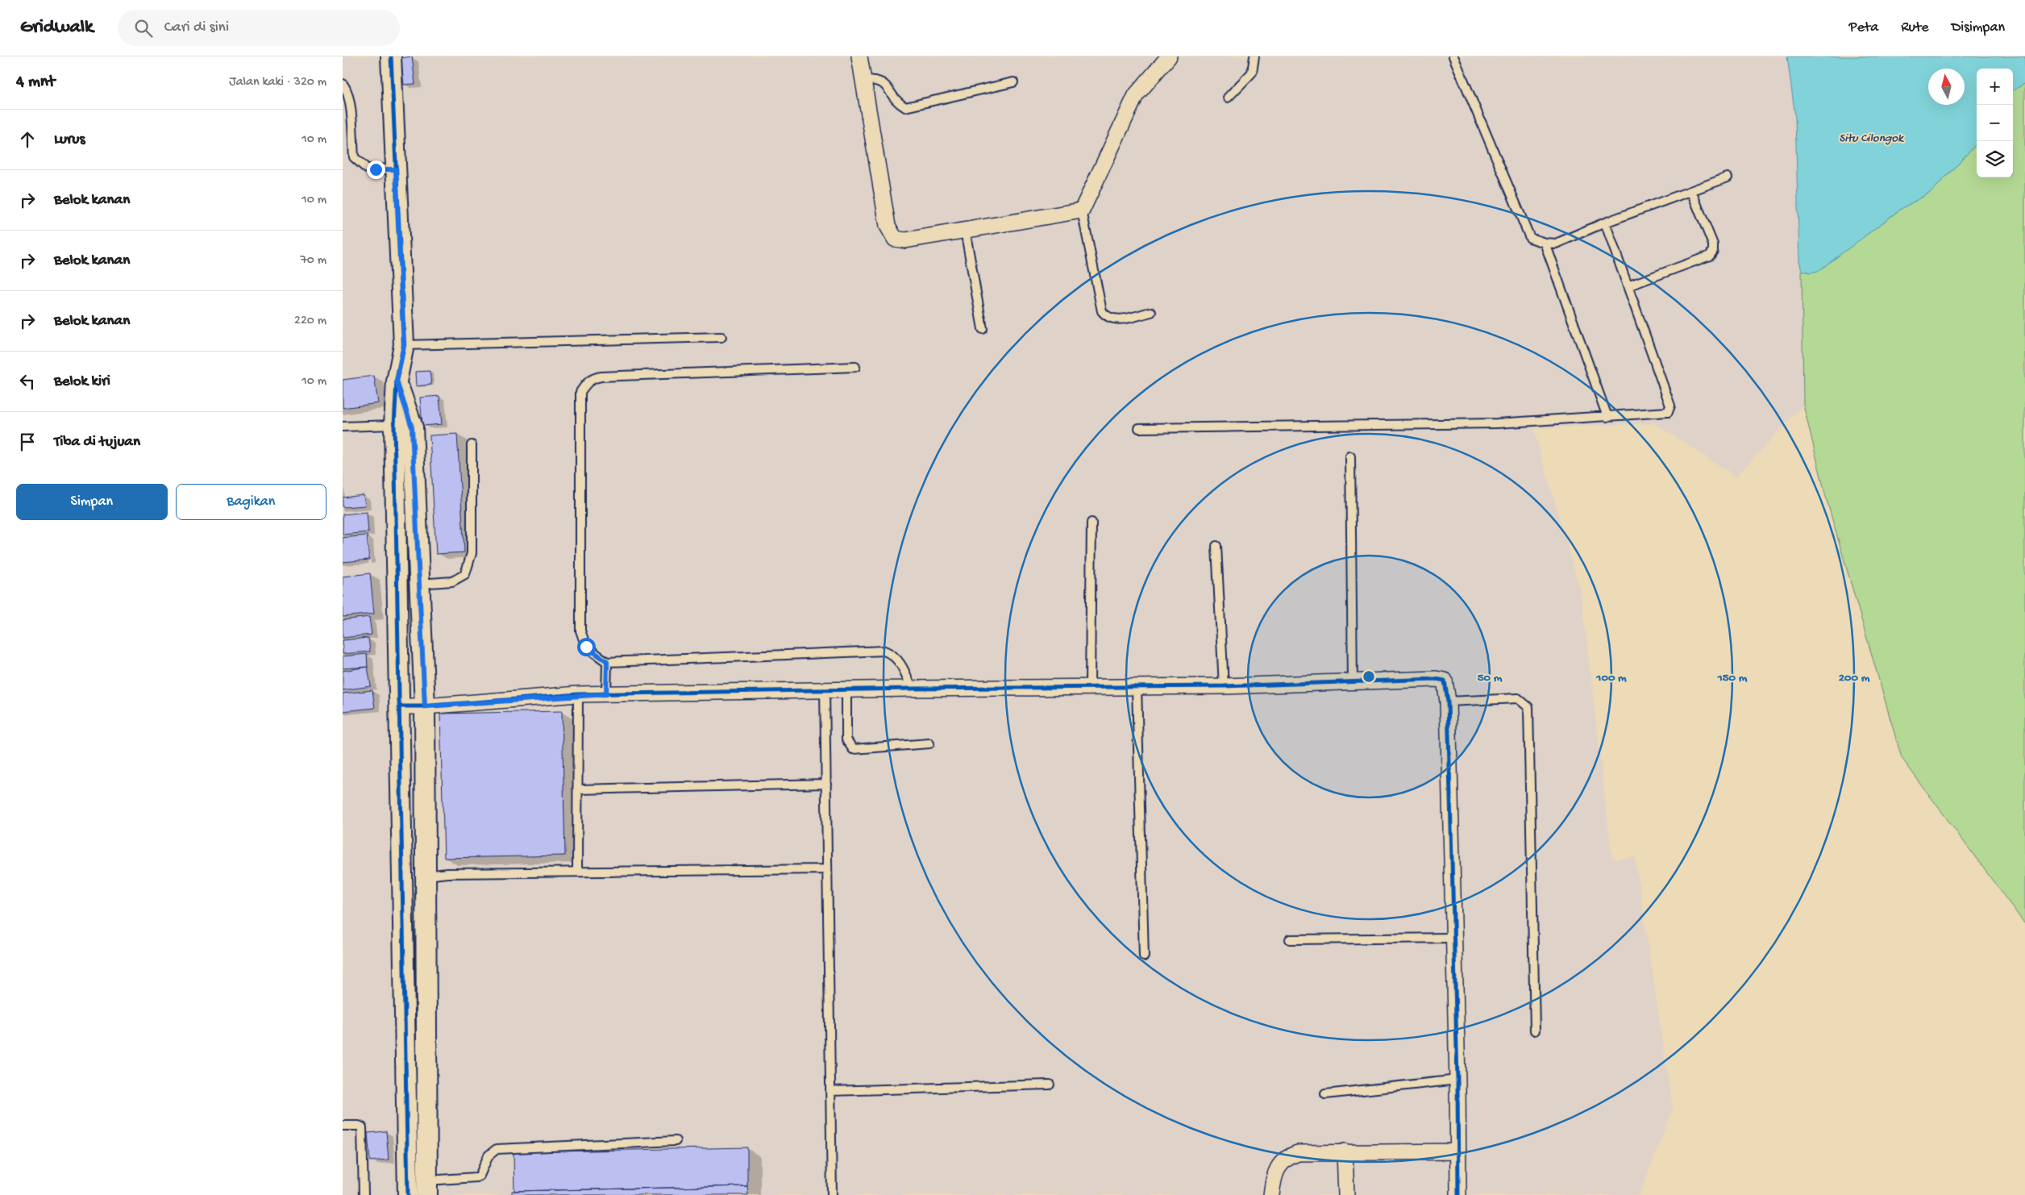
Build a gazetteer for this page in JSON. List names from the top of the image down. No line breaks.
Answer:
{"water":["Situ Cilongok"],"north":"top","page":{"header":"Gridwalk","search":"Cari di sini","nav":["Peta","Rute","Disimpan"],"heading":["4 mnt","Jalan kaki · 320 m"],"map_buttons":["+","−"],"list":[["Lurus","10 m"],["Belok kanan","10 m"],["Belok kanan","70 m"],["Belok kanan","220 m"],["Belok kiri","10 m"],"Tiba di tujuan"],"buttons":["Simpan","Bagikan"]},"rings":["50 m","100 m","150 m","200 m"]}
